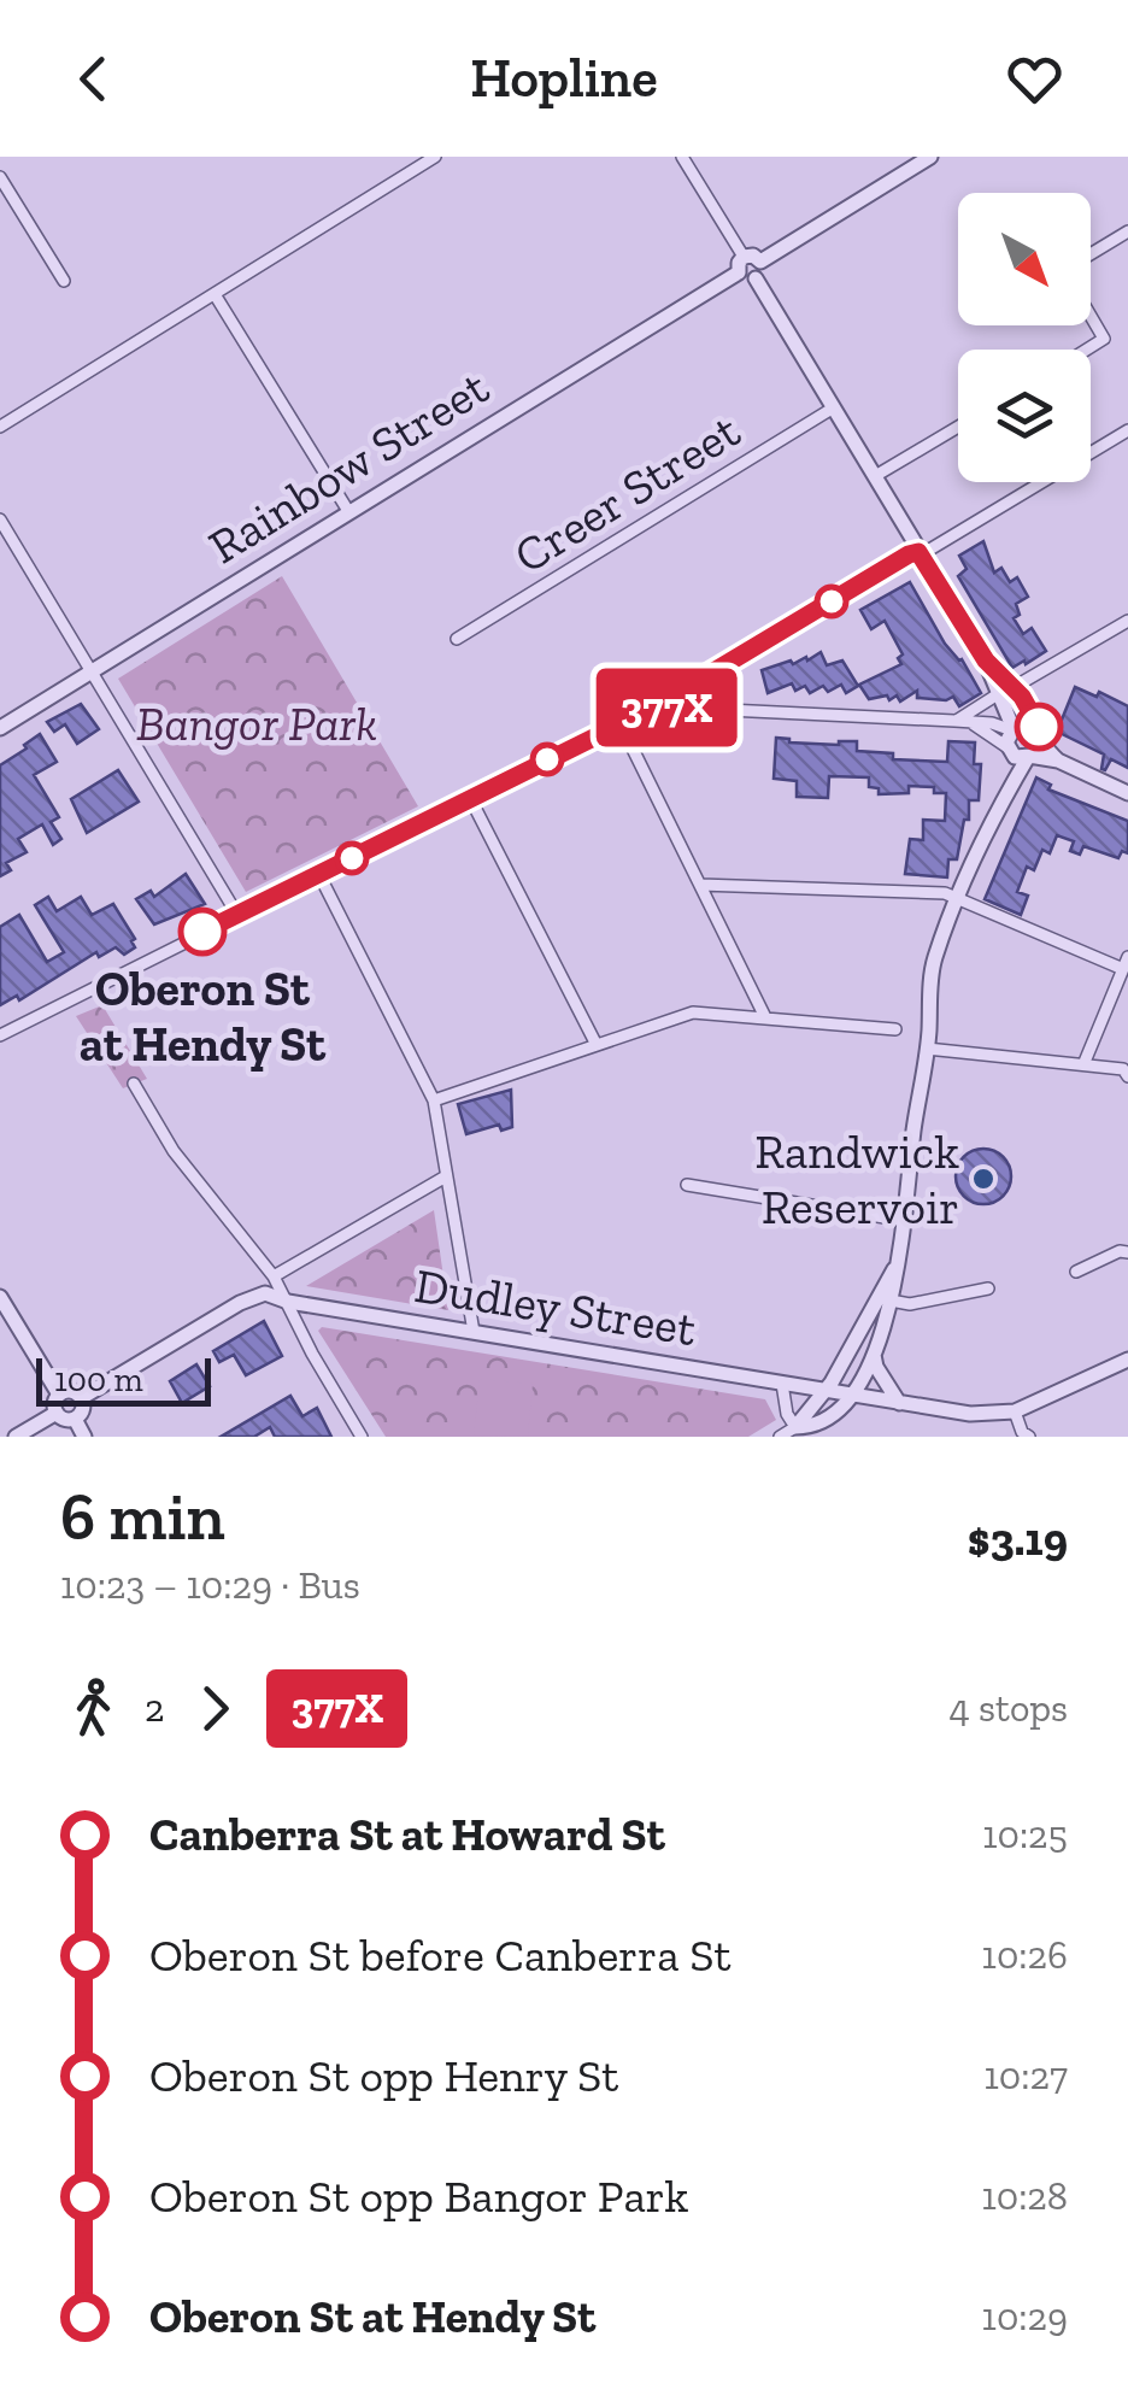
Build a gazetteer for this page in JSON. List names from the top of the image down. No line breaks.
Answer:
{"streets":{"street":["Rainbow Street","Creer Street","Dudley Street"]},"parks":["Bangor Park"],"places":["Oberon St at Hendy St","Randwick Reservoir"],"lines":["bus line 377X"],"scale_bar":"100 m","north":"bottom right","page":{"header":"Hopline","on_map":"377X","scale":"100 m","heading":["6 min","10:23 – 10:29 · Bus","$3.19"],"legs":["2","377X","4 stops"],"list":[{"name":"Canberra St at Howard St","value":"10:25"},{"name":"Oberon St before Canberra St","value":"10:26"},{"name":"Oberon St opp Henry St","value":"10:27"},{"name":"Oberon St opp Bangor Park","value":"10:28"},{"name":"Oberon St at Hendy St","value":"10:29"}]}}
